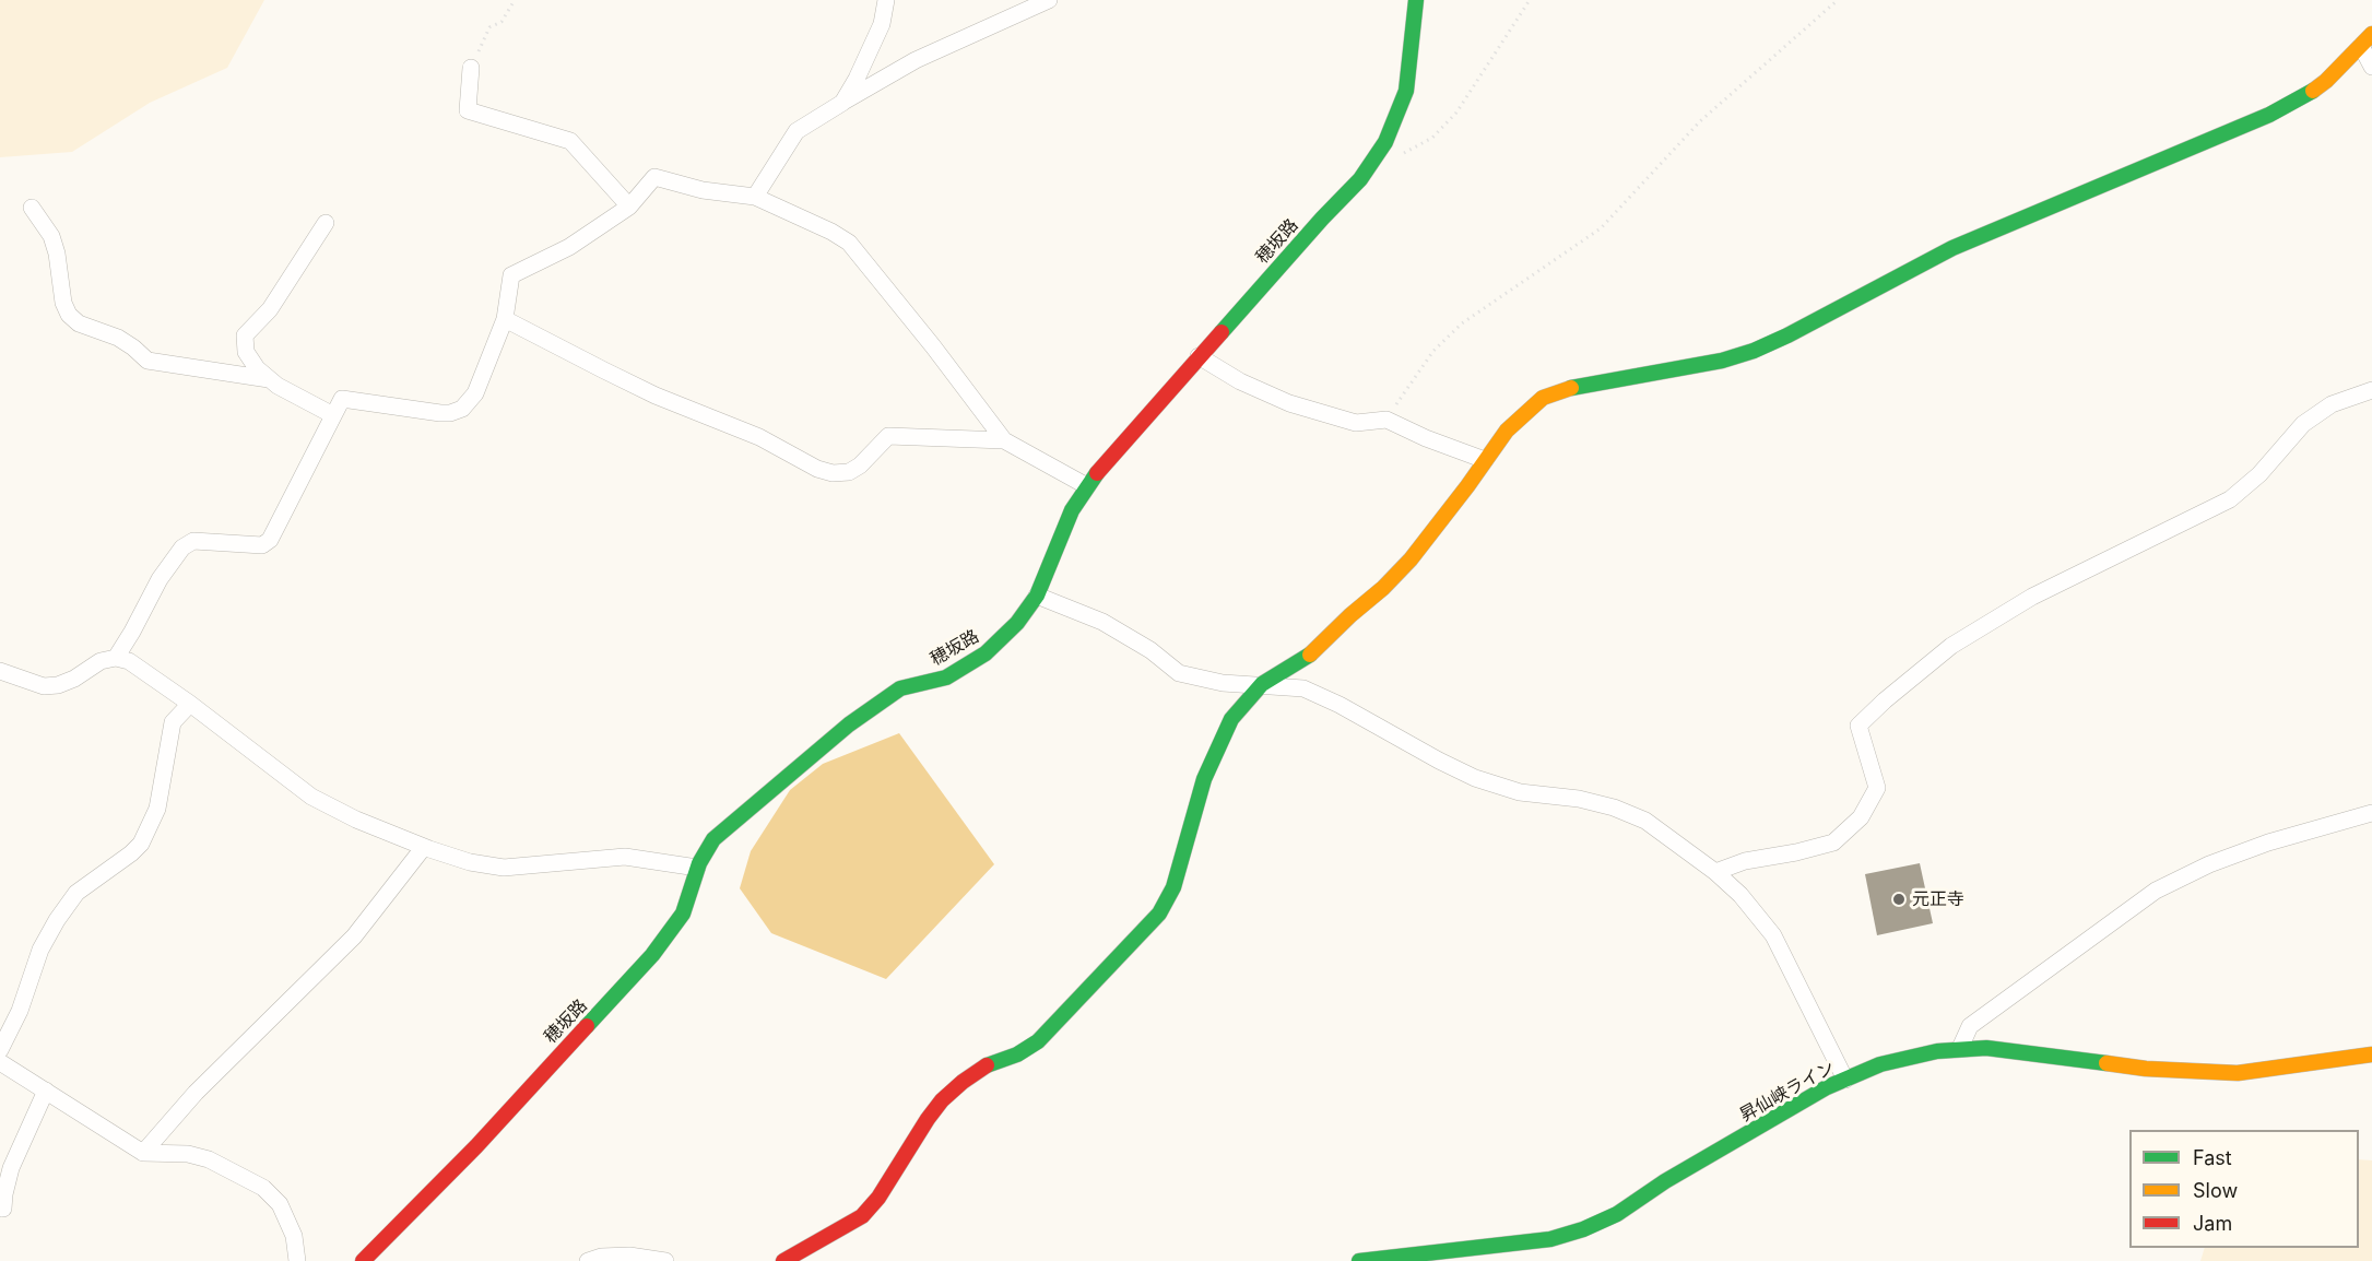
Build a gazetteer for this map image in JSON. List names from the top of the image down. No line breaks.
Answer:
{"streets":{"main road":["穂坂路","昇仙峡ライン"]},"places":["元正寺"],"legend":["Fast","Slow","Jam"]}
